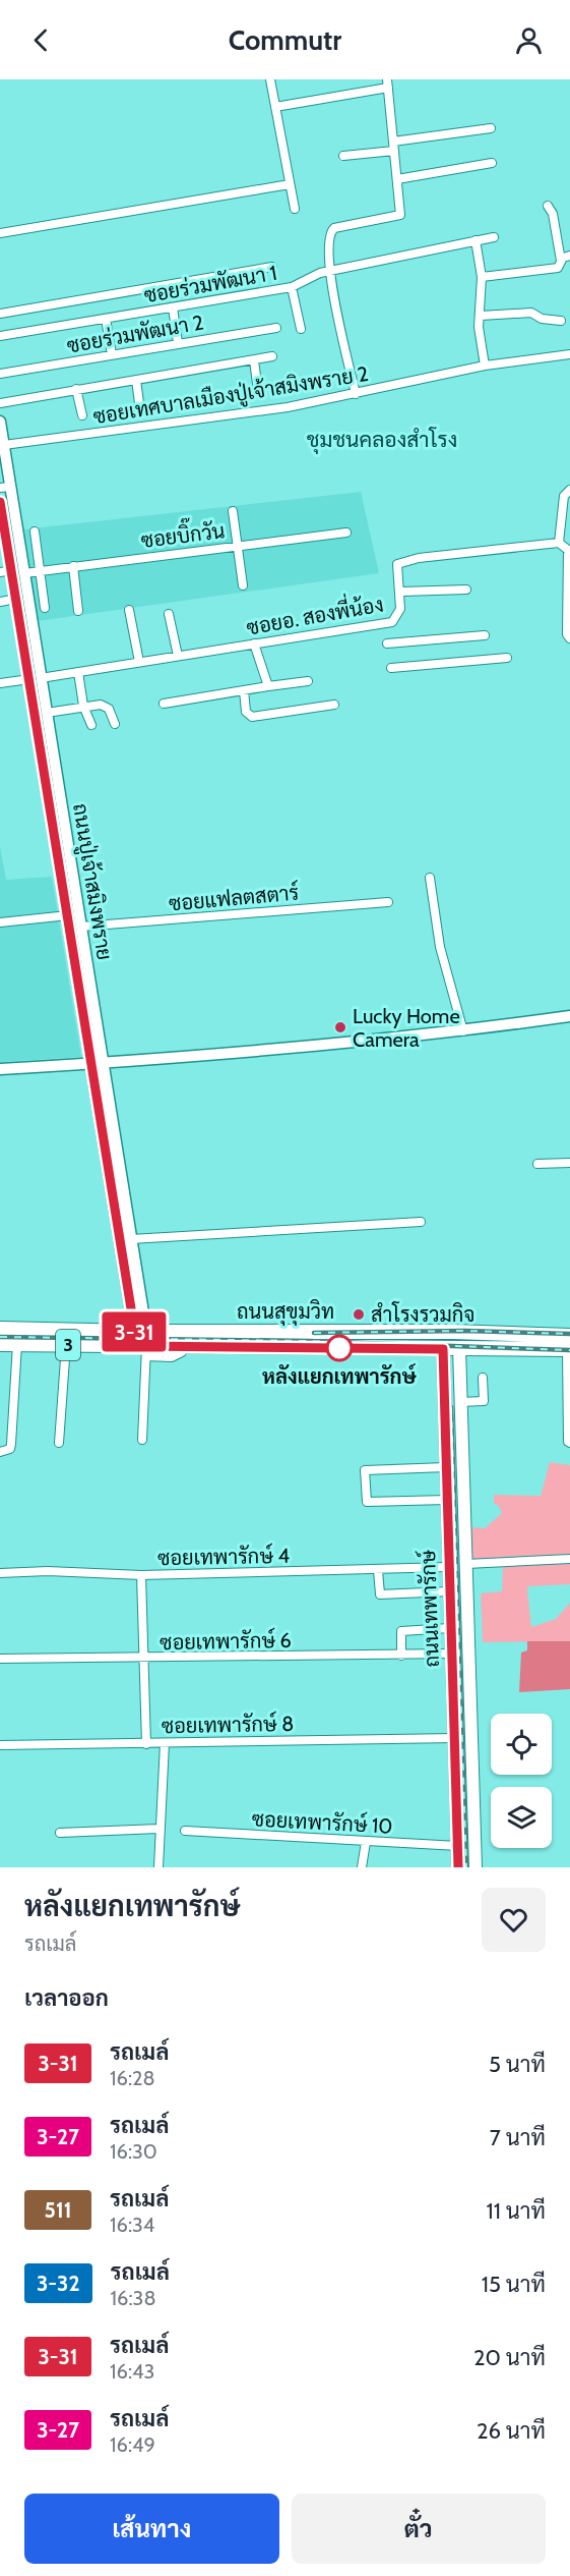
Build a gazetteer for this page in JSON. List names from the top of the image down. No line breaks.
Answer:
{"streets":{"highway":["ถนนสุขุมวิท","3"],"main road":["ถนนปู่เจ้าสมิงพราย","ถนนเทพารักษ์"],"street":["ซอยร่วมพัฒนา 1","ซอยร่วมพัฒนา 2","ซอยเทศบาลเมืองปู่เจ้าสมิงพราย 2","ซอยบิ๊กวัน","ซอยอ. สองพี่น้อง","ซอยแฟลตสตาร์","ซอยเทพารักษ์ 4","ซอยเทพารักษ์ 6","ซอยเทพารักษ์ 8","ซอยเทพารักษ์ 10"]},"crossings":[["ซอยเทศบาลเมืองปู่เจ้าสมิงพราย 2","ถนนปู่เจ้าสมิงพราย"],["ซอยบิ๊กวัน","ถนนปู่เจ้าสมิงพราย"],["ซอยอ. สองพี่น้อง","ถนนปู่เจ้าสมิงพราย"],["ถนนปู่เจ้าสมิงพราย","ซอยแฟลตสตาร์"],["ถนนปู่เจ้าสมิงพราย","ถนนสุขุมวิท"],["ถนนสุขุมวิท","ถนนเทพารักษ์"],["ซอยเทพารักษ์ 4","ถนนเทพารักษ์"],["ถนนเทพารักษ์","ซอยเทพารักษ์ 6"],["ถนนเทพารักษ์","ซอยเทพารักษ์ 8"],["ถนนเทพารักษ์","ซอยเทพารักษ์ 10"]],"districts":["ชุมชนคลองสำโรง"],"places":["Lucky Home Camera","สำโรงรวมกิจ","หลังแยกเทพารักษ์"],"lines":["bus line 3-31"],"page":{"header":"Commutr","on_map":"3-31","heading":[["หลังแยกเทพารักษ์","รถเมล์"],"เวลาออก"],"list":[{"mark":"3-31","name":"รถเมล์","note":"16:28","value":"5 นาที"},{"mark":"3-27","name":"รถเมล์","note":"16:30","value":"7 นาที"},{"mark":"511","name":"รถเมล์","note":"16:34","value":"11 นาที"},{"mark":"3-32","name":"รถเมล์","note":"16:38","value":"15 นาที"},{"mark":"3-31","name":"รถเมล์","note":"16:43","value":"20 นาที"},{"mark":"3-27","name":"รถเมล์","note":"16:49","value":"26 นาที"}],"buttons":["เส้นทาง","ตั๋ว"]}}
